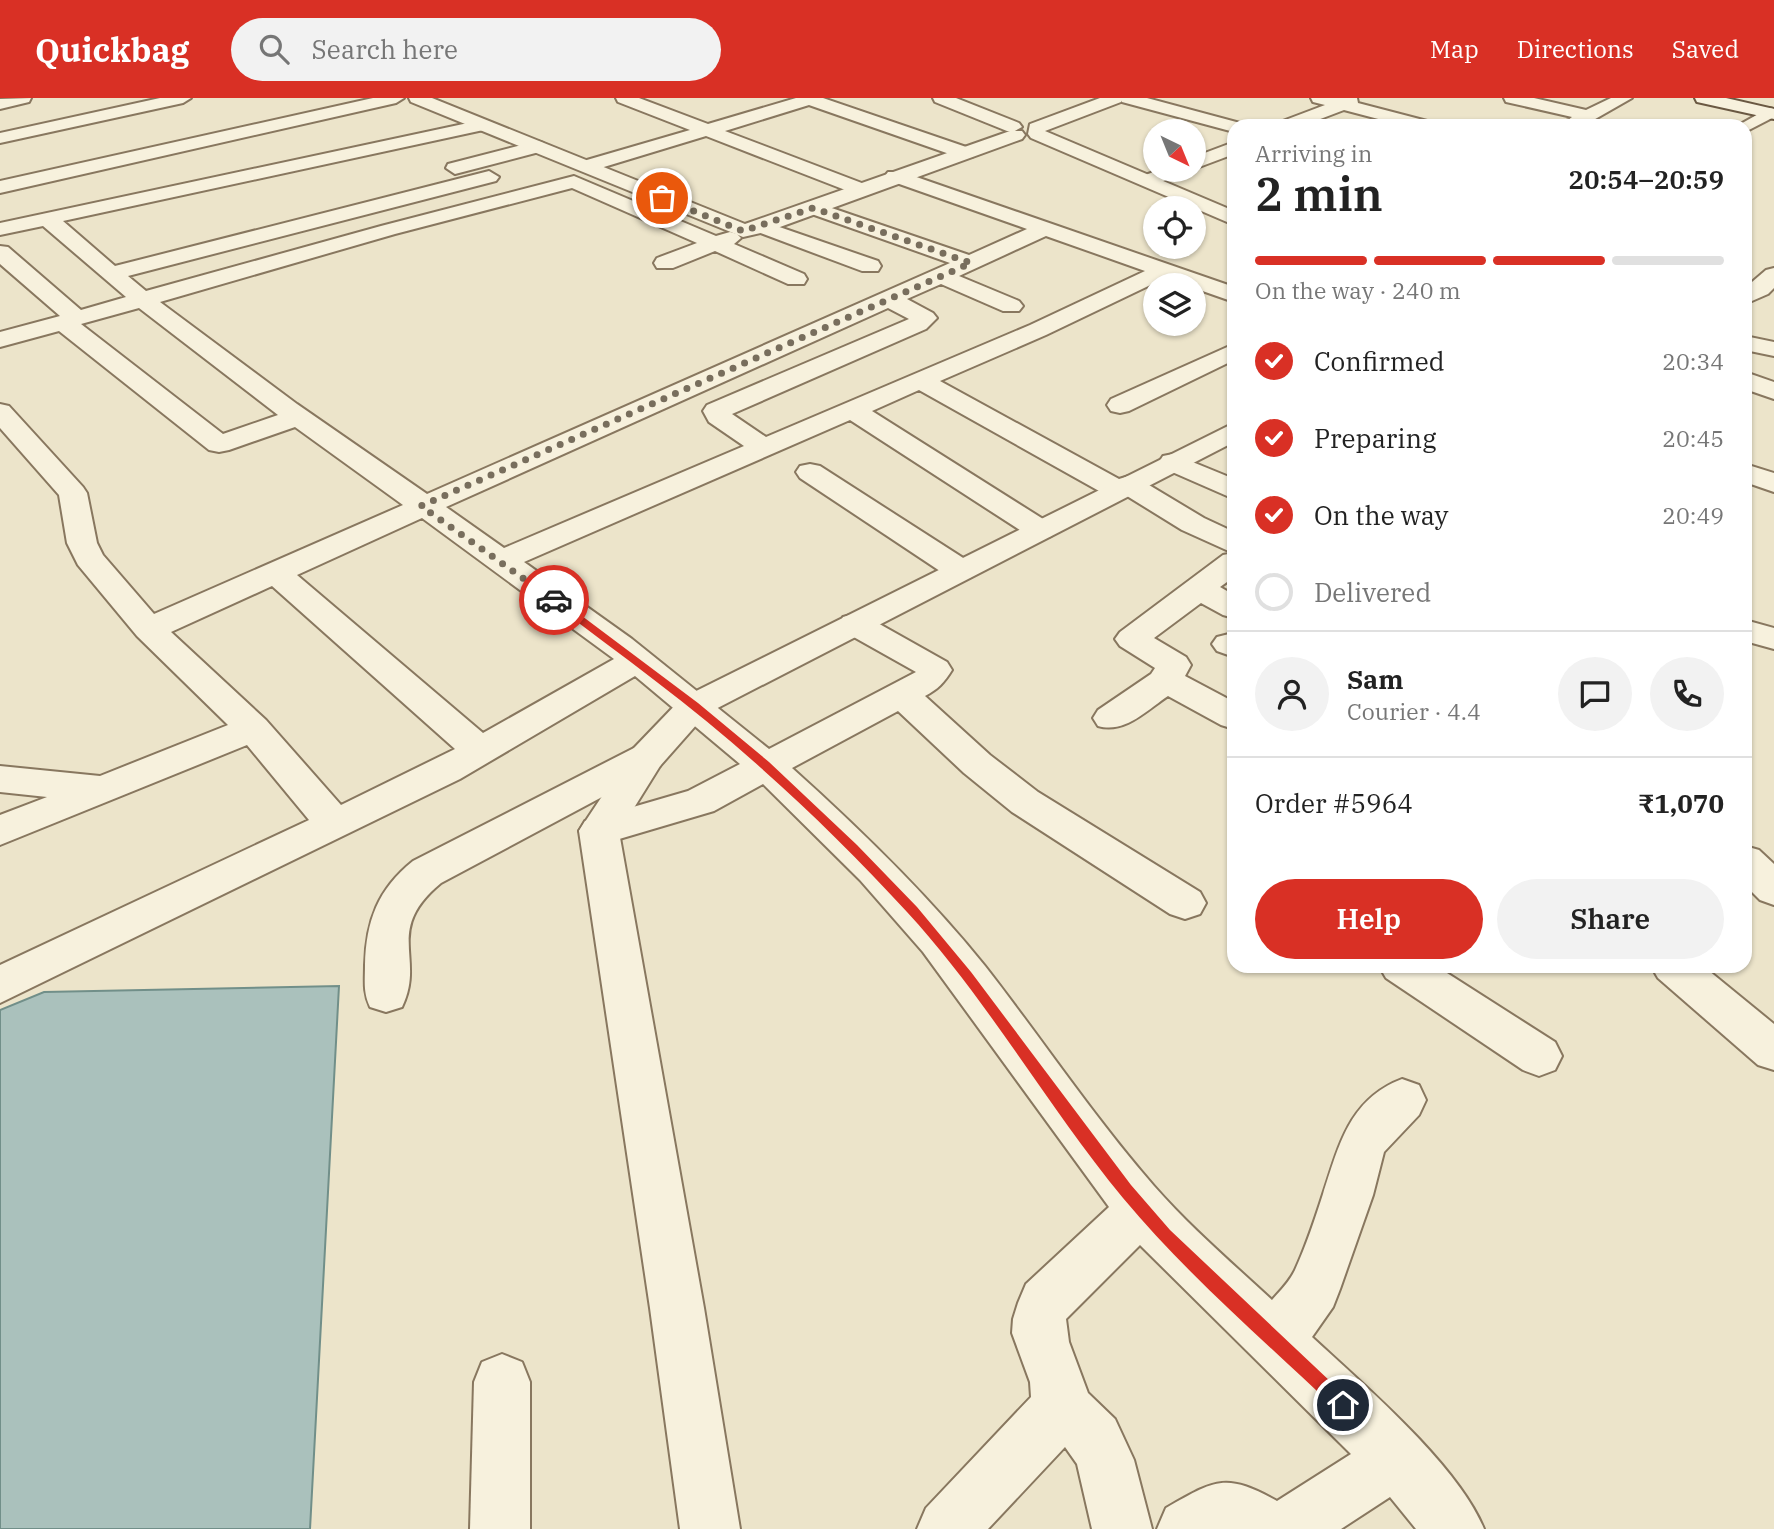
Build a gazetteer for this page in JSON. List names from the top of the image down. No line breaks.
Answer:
{"north":"bottom right","page":{"header":"Quickbag","search":"Search here","nav":["Map","Directions","Saved"],"heading":["2 min","Arriving in","20:54–20:59"],"panel":["Sam","Courier · 4.4","Order #5964","₹1,070"],"bar":"On the way · 240 m","list":[["Confirmed","20:34"],["Preparing","20:45"],["On the way","20:49"],"Delivered"],"buttons":["Help","Share"]}}
